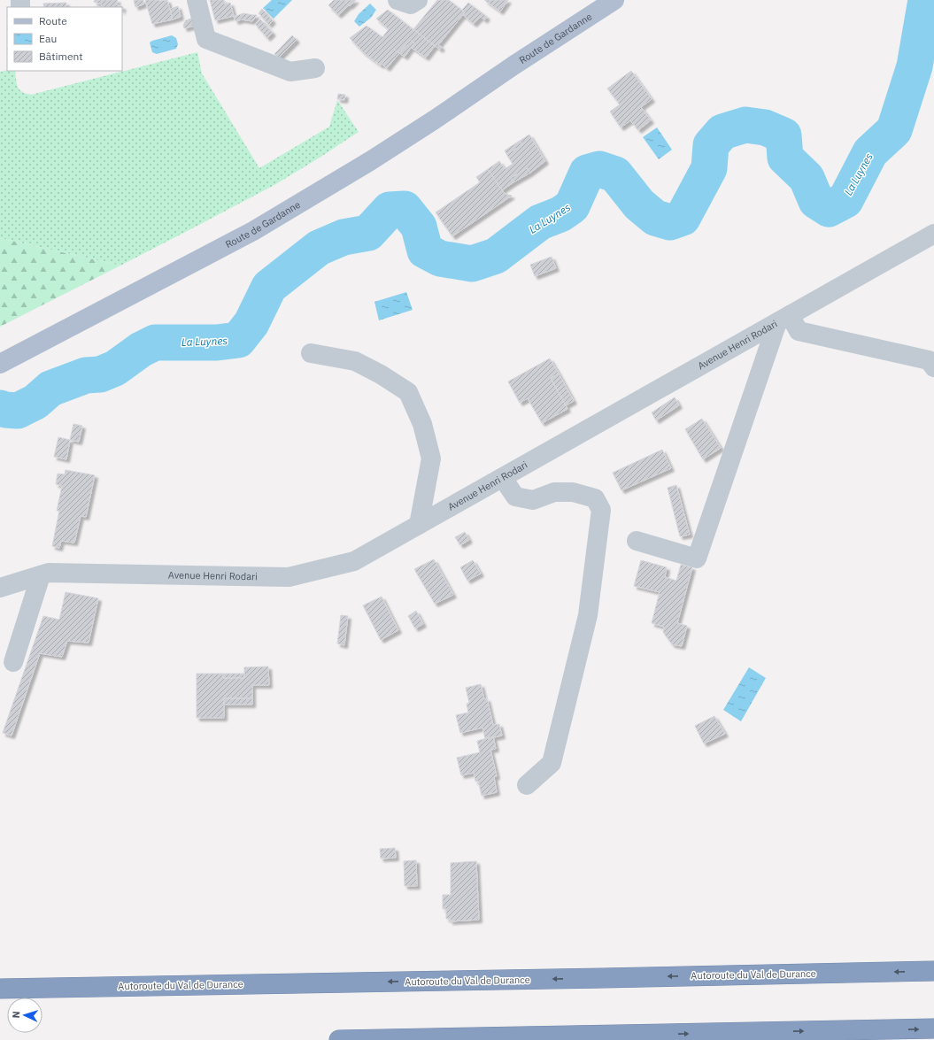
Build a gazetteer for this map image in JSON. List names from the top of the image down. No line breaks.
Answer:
{"streets":{"highway":["Autoroute du Val de Durance"],"main road":["Route de Gardanne"],"street":["Avenue Henri Rodari"]},"water":["La Luynes"],"legend":["Route","Eau","Bâtiment"],"north":"left"}
